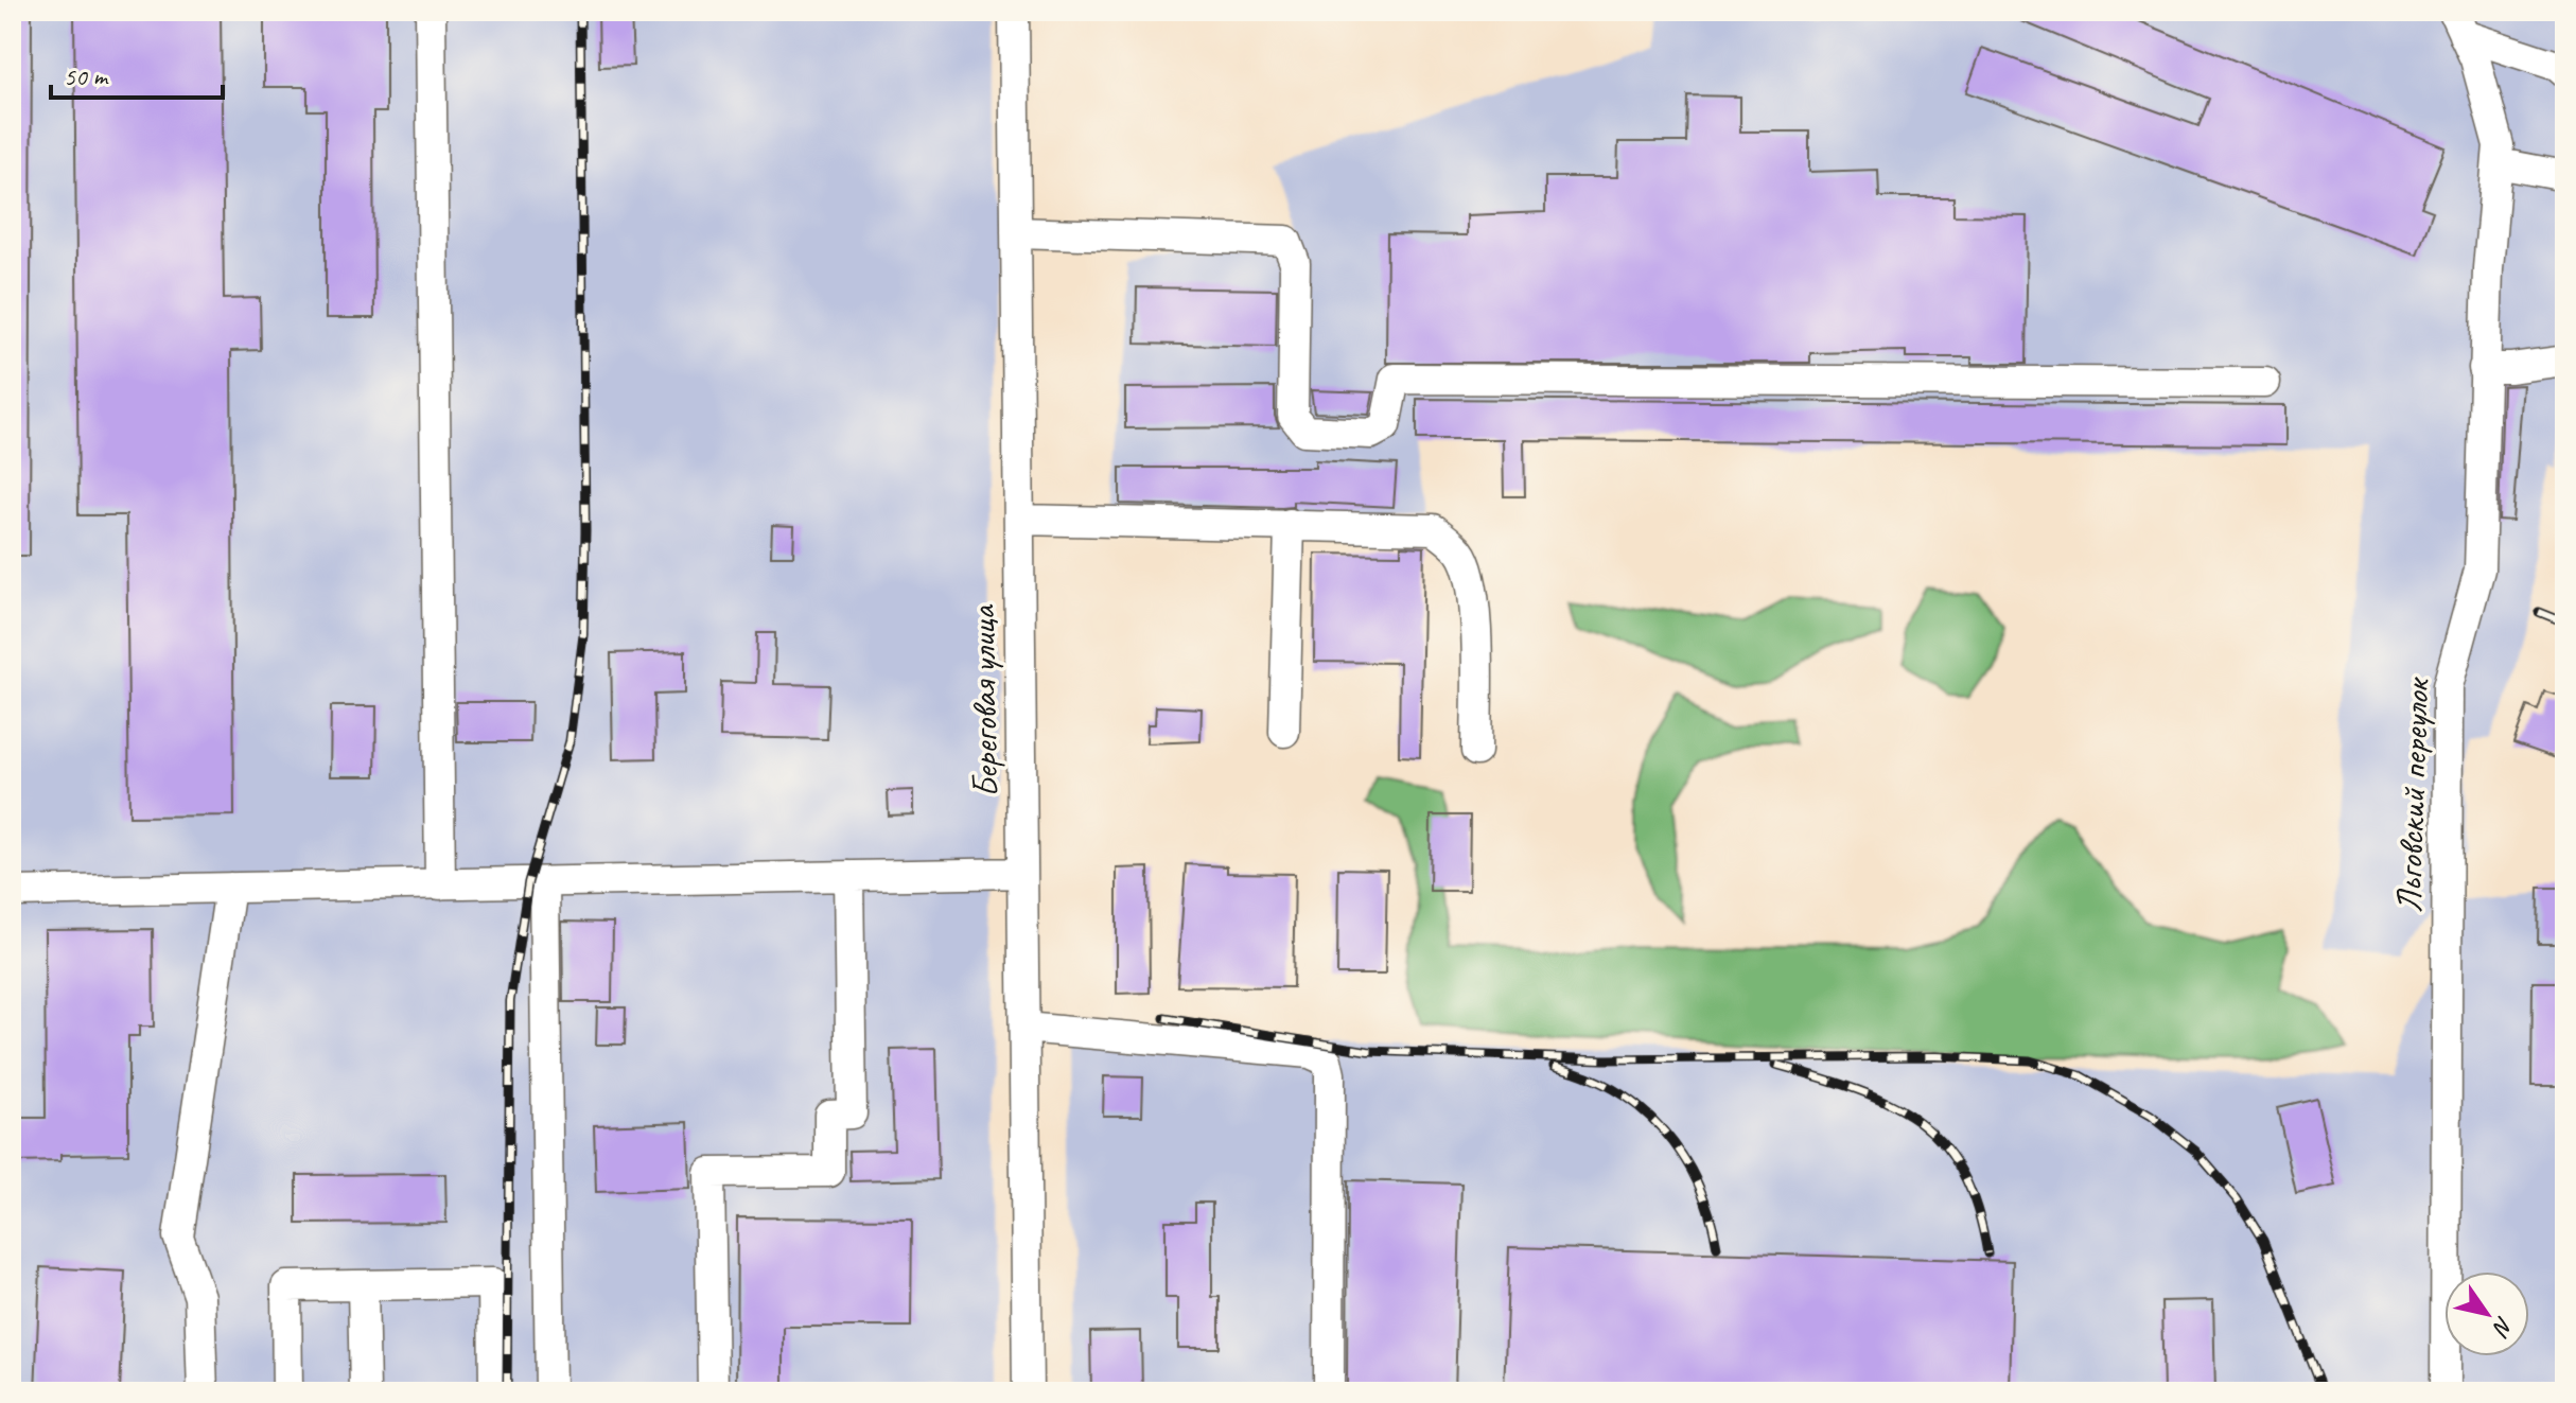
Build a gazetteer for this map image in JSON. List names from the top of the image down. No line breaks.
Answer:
{"streets":{"street":["Береговая улица","Льговский переулок"]},"scale_bar":"50 m","north":"bottom right"}
